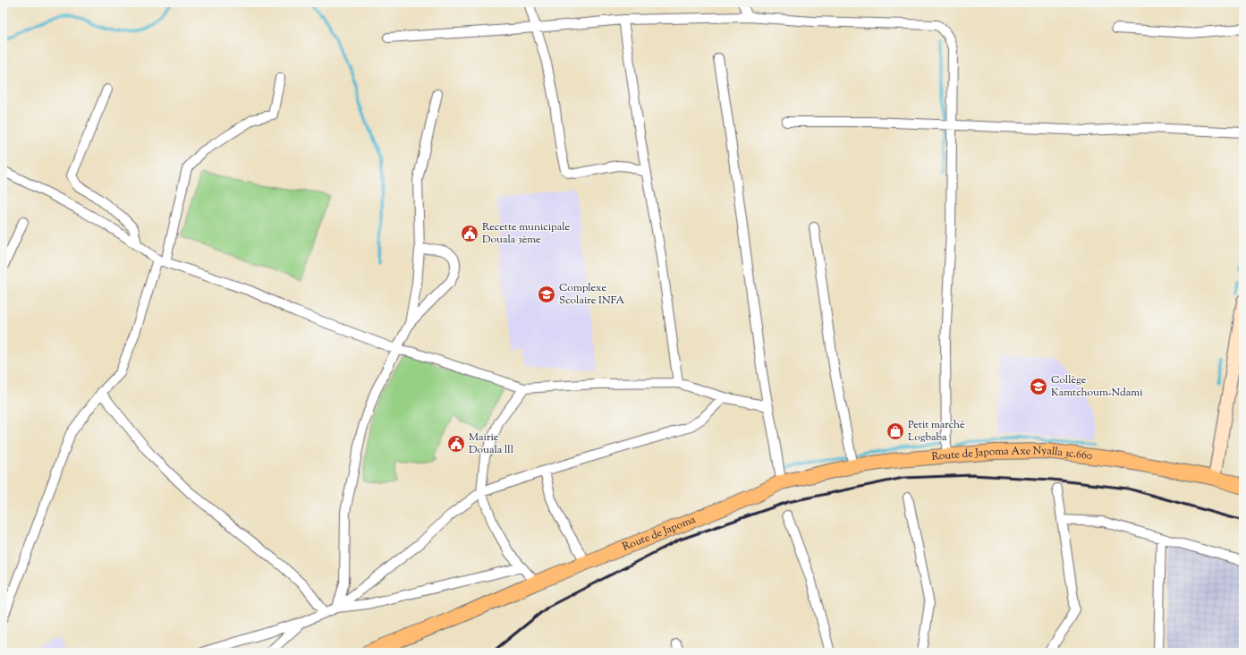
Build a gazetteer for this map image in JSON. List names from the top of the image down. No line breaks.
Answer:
{"streets":{"main road":["Route de Japoma Axe Nyalla 3c.660","Route de Japoma"]},"crossings":[["Route de Japoma Axe Nyalla 3c.660","Route de Japoma"]],"places":{"public building":["Recette municipale Douala 3ème","Mairie Douala lll"],"school or university":["Complexe Scolaire INFA","Collège Kamtchoum-Ndami"],"shop":["Petit marché Logbaba"]}}
